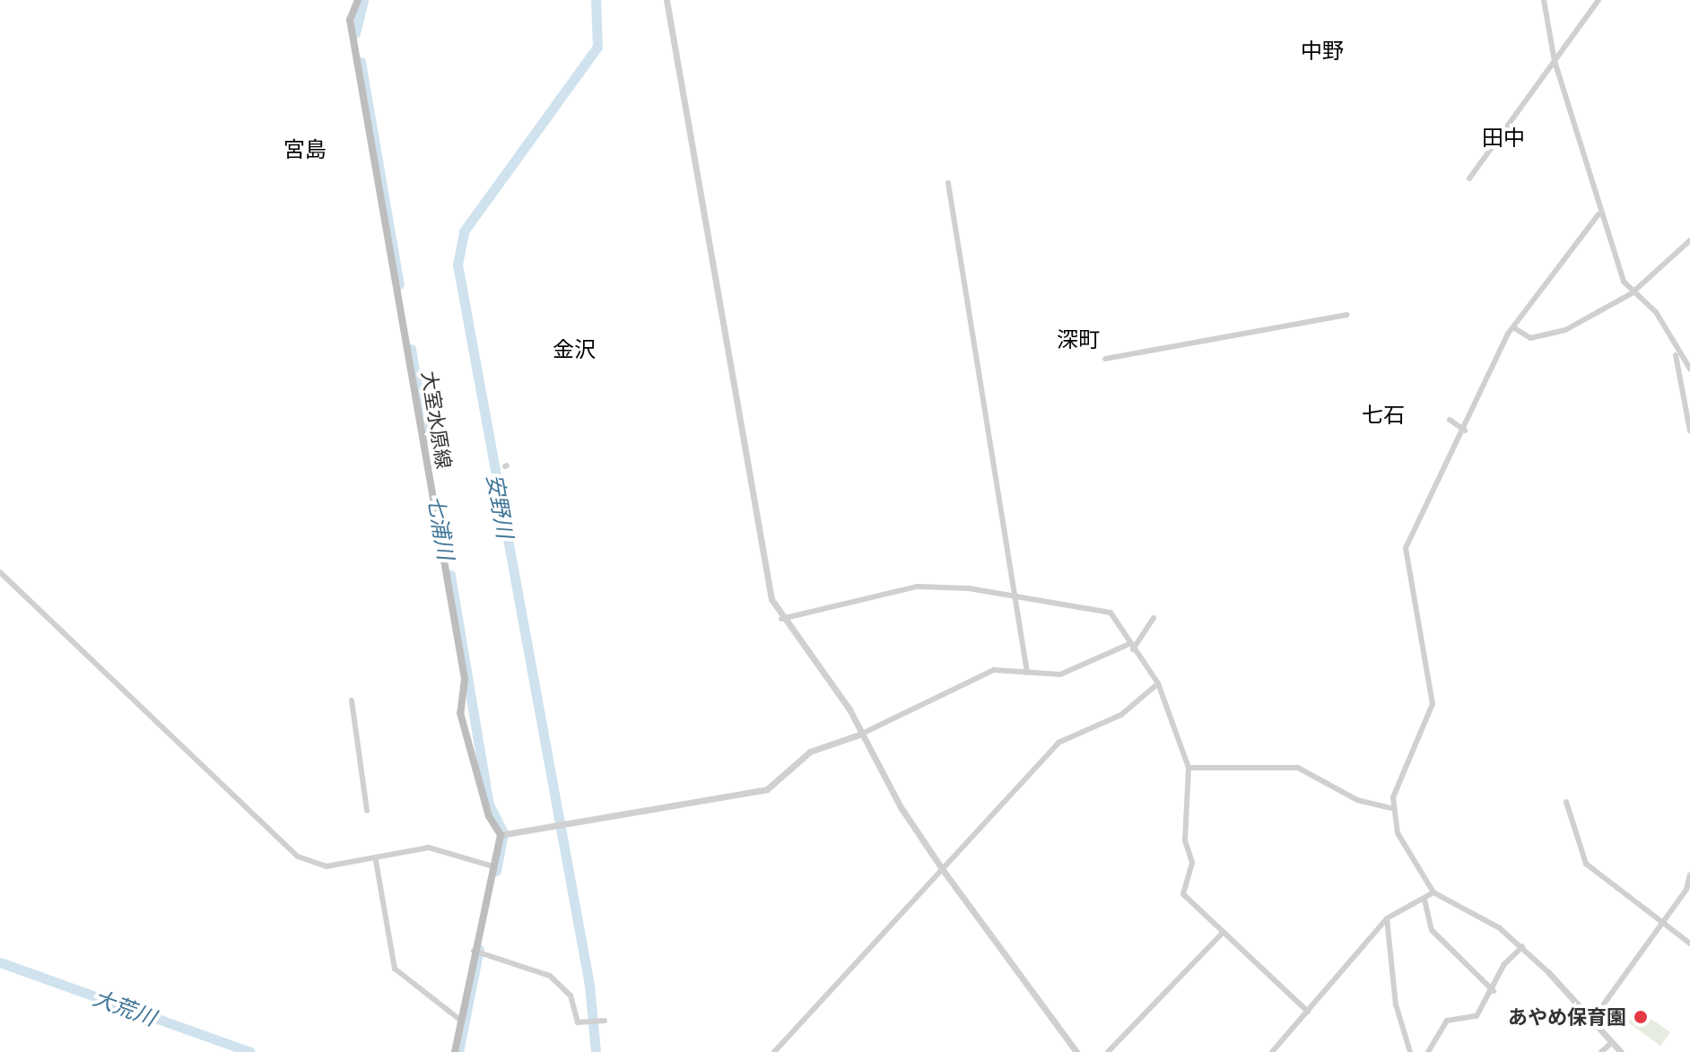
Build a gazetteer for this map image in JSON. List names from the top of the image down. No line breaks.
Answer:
{"streets":{"main road":["大室水原線"]},"districts":["中野","田中","宮島","深町","金沢","七石"],"water":["安野川","七浦川","大荒川"],"places":["あやめ保育園"]}
